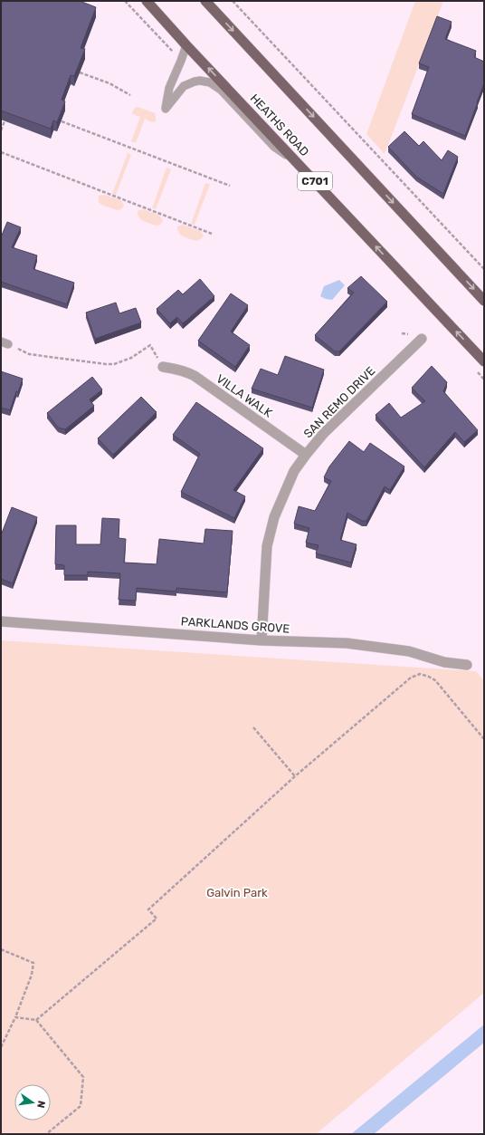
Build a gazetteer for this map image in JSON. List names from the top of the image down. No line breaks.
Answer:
{"streets":{"main road":["HEATHS ROAD","C701"],"street":["VILLA WALK","SAN REMO DRIVE","PARKLANDS GROVE"]},"crossings":[["VILLA WALK","SAN REMO DRIVE"],["SAN REMO DRIVE","PARKLANDS GROVE"]],"parks":["Galvin Park"],"north":"right"}
